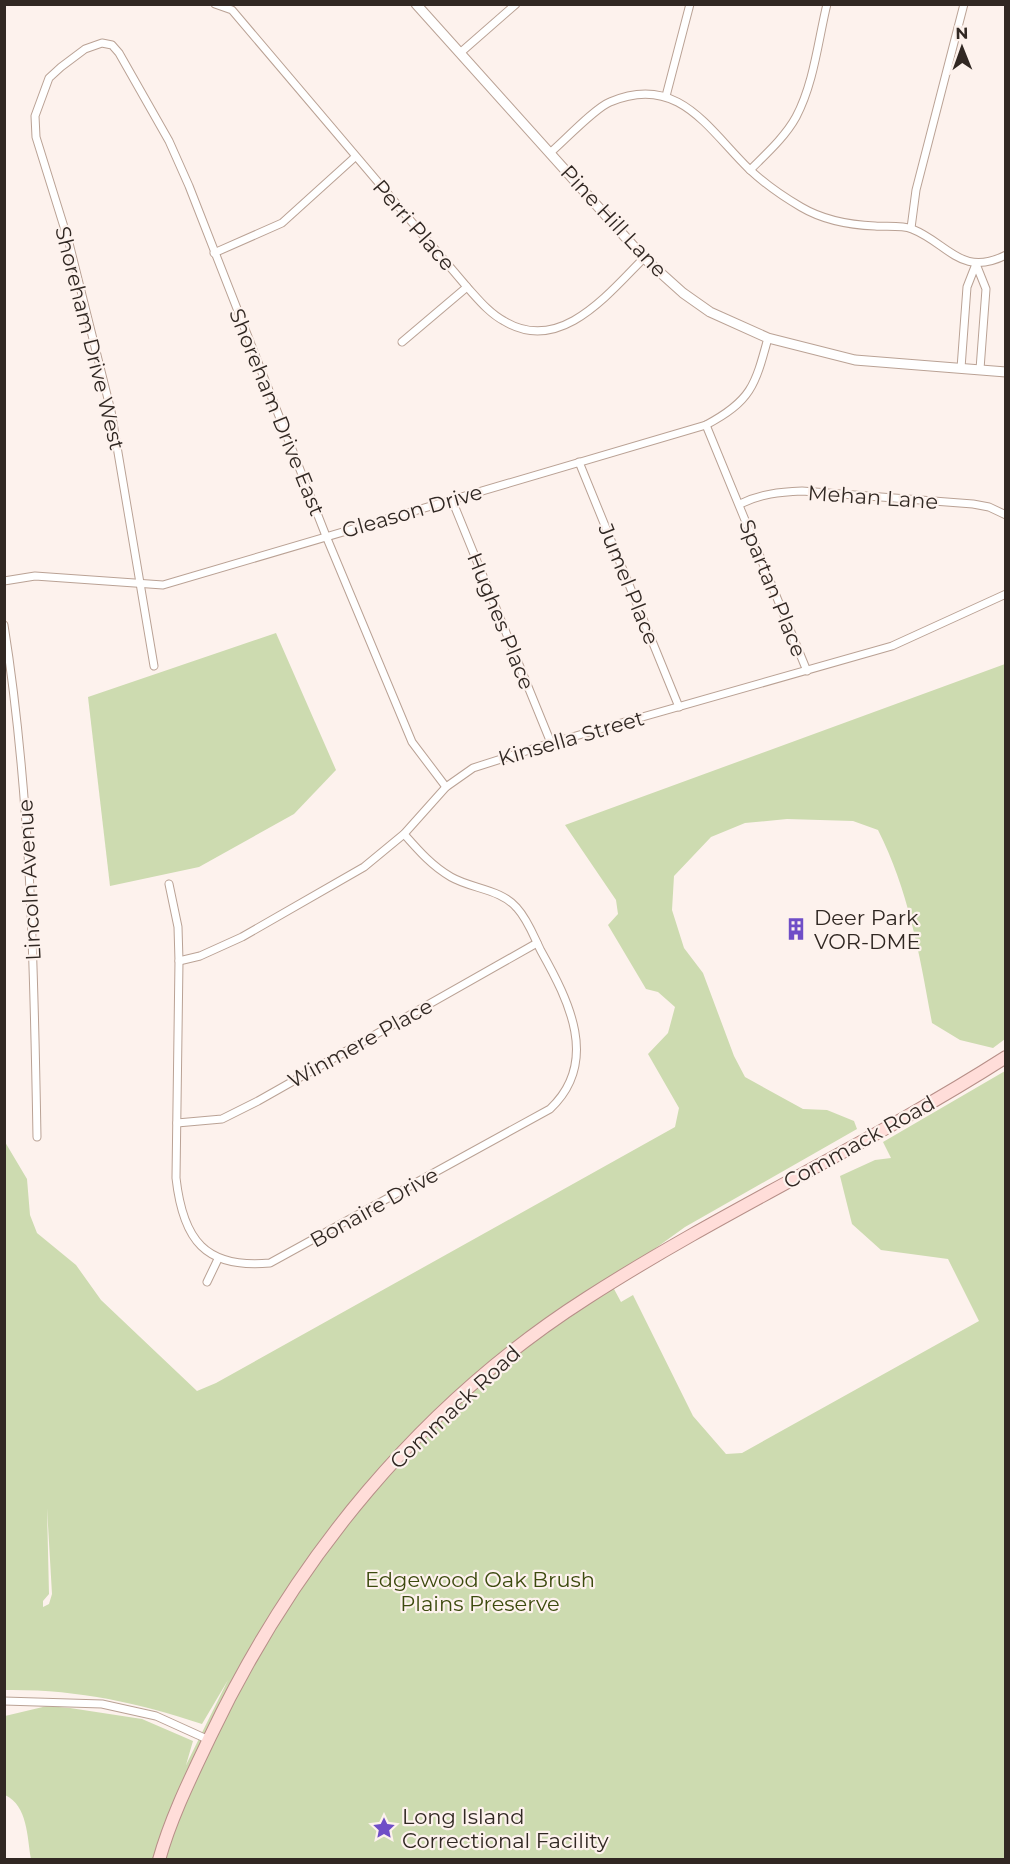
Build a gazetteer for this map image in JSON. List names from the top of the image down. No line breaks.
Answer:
{"streets":{"main road":["Commack Road"],"street":["Pine Hill Lane","Perri Place","Shoreham Drive West","Shoreham Drive East","Mehan Lane","Gleason Drive","Jumel Place","Spartan Place","Hughes Place","Kinsella Street","Lincoln Avenue","Winmere Place","Bonaire Drive"]},"crossings":[["Pine Hill Lane","Perri Place"],["Pine Hill Lane","Gleason Drive"],["Shoreham Drive West","Shoreham Drive East"],["Shoreham Drive West","Gleason Drive"],["Shoreham Drive East","Gleason Drive"],["Shoreham Drive East","Kinsella Street"],["Mehan Lane","Spartan Place"],["Gleason Drive","Jumel Place"],["Gleason Drive","Spartan Place"],["Gleason Drive","Hughes Place"],["Jumel Place","Kinsella Street"],["Spartan Place","Kinsella Street"],["Hughes Place","Kinsella Street"],["Kinsella Street","Bonaire Drive"],["Winmere Place","Bonaire Drive"]],"parks":["Edgewood Oak Brush Plains Preserve"],"places":{"building":["Deer Park VOR-DME"],"place":["Long Island Correctional Facility"]},"north":"top"}
